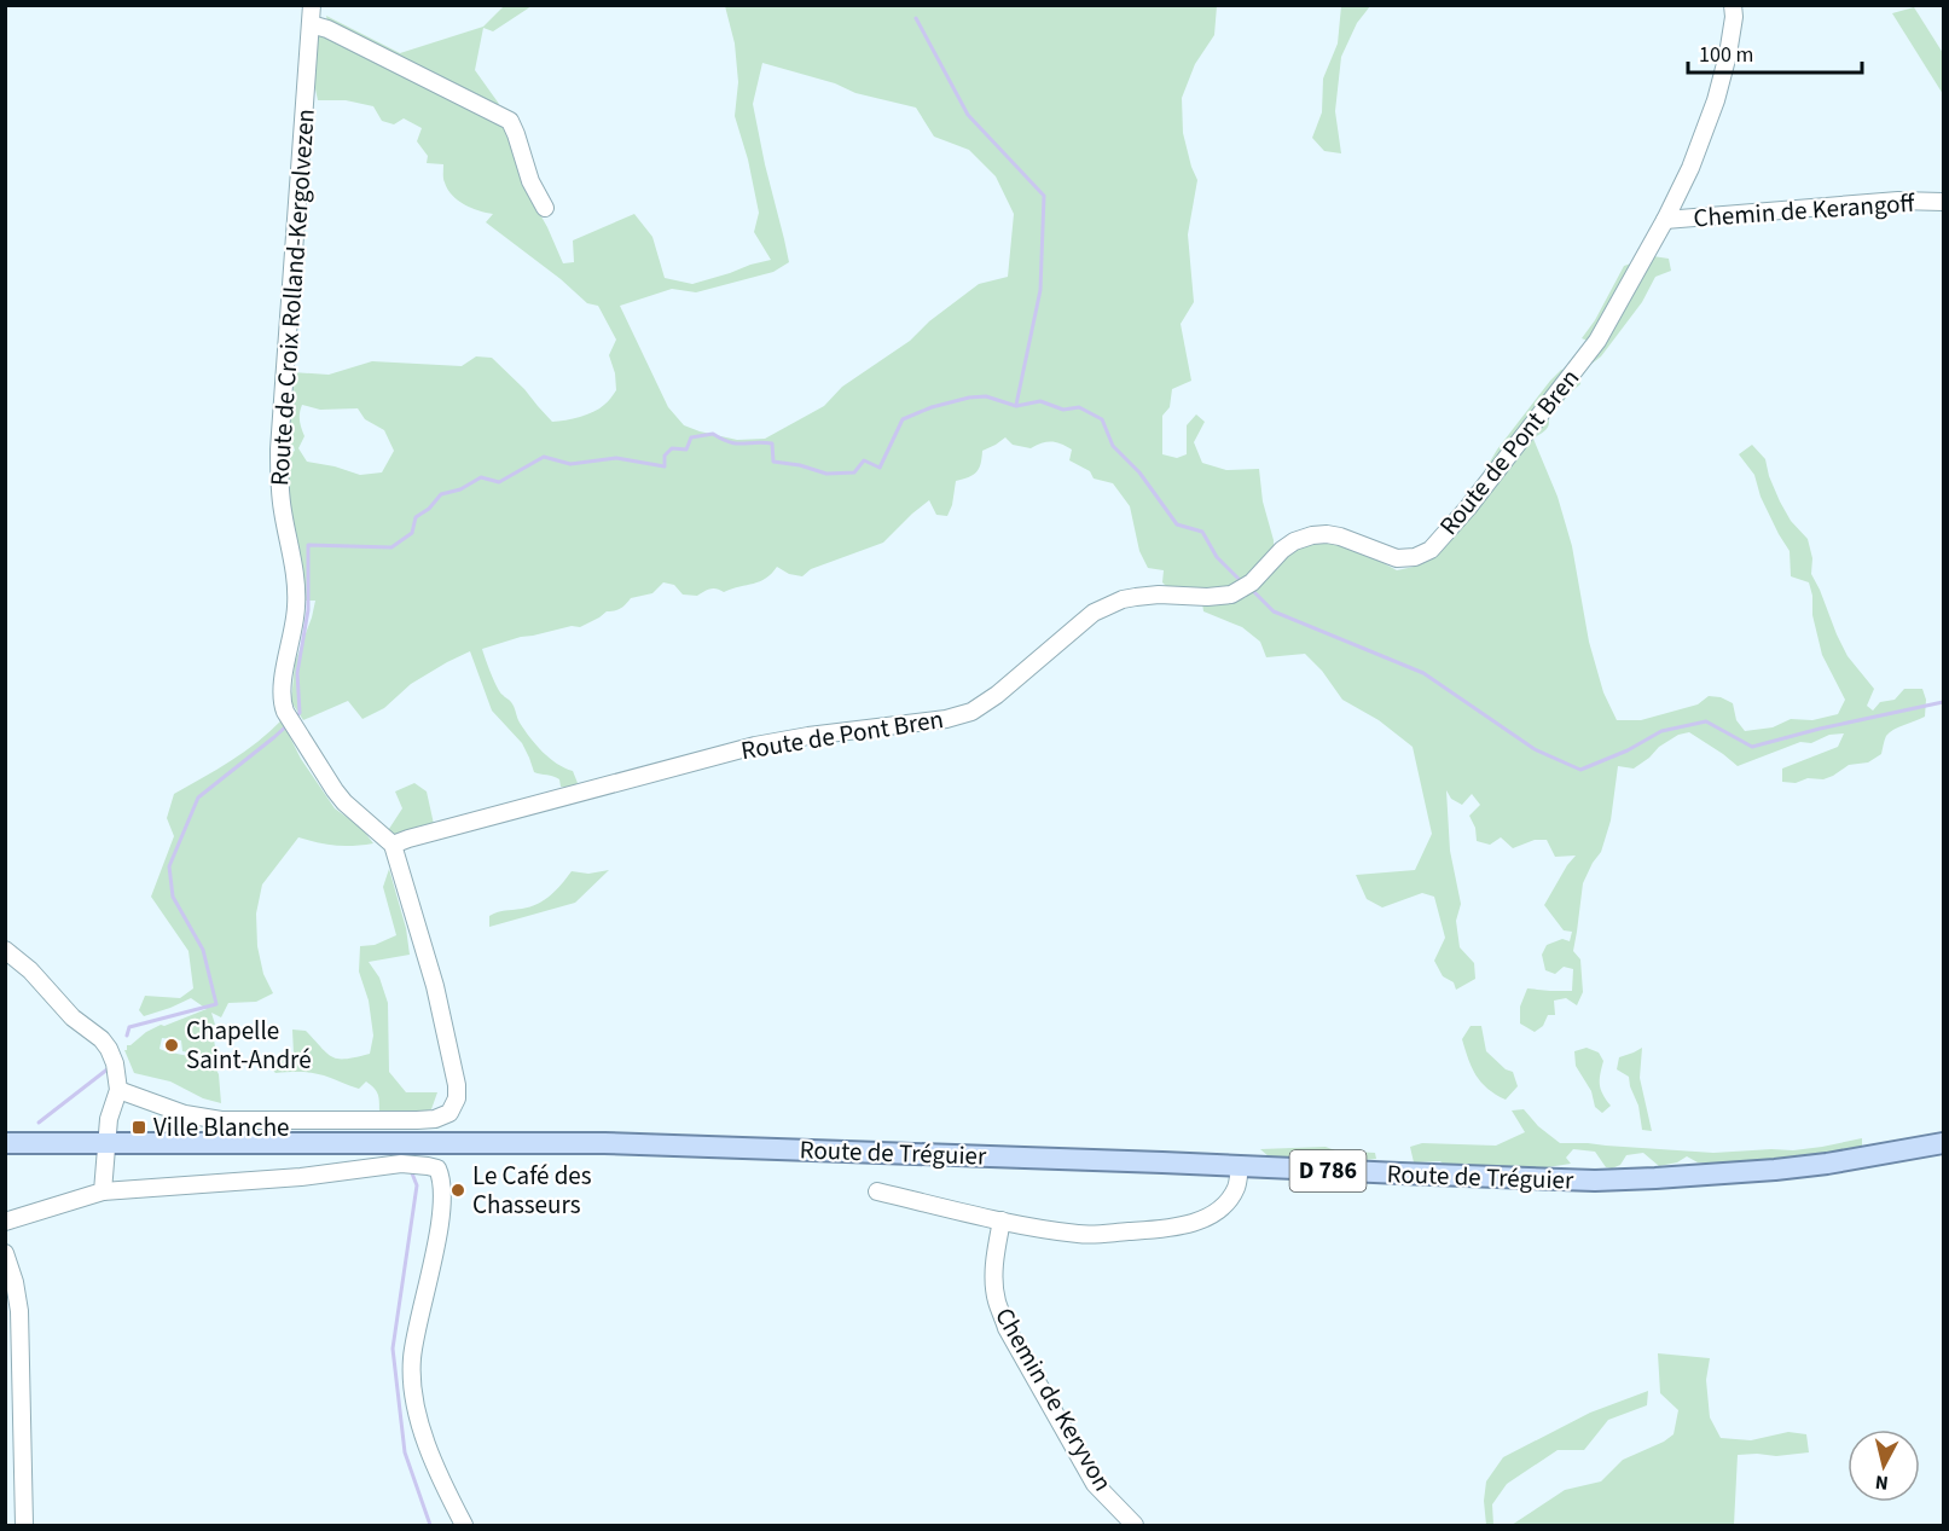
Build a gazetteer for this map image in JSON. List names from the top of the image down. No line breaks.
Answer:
{"streets":{"main road":["Route de Tréguier","D 786"],"street":["Chemin de Kerangoff","Route de Croix Rolland-Kergolvezen","Route de Pont Bren","Chemin de Keryvon"]},"crossings":[["Chemin de Kerangoff","Route de Pont Bren"],["Route de Croix Rolland-Kergolvezen","Route de Pont Bren"],["Route de Tréguier","D 786"]],"places":{"other":["Chapelle Saint-André","Le Café des Chasseurs"],"transit":["Ville Blanche"]},"scale_bar":"100 m","north":"bottom"}
